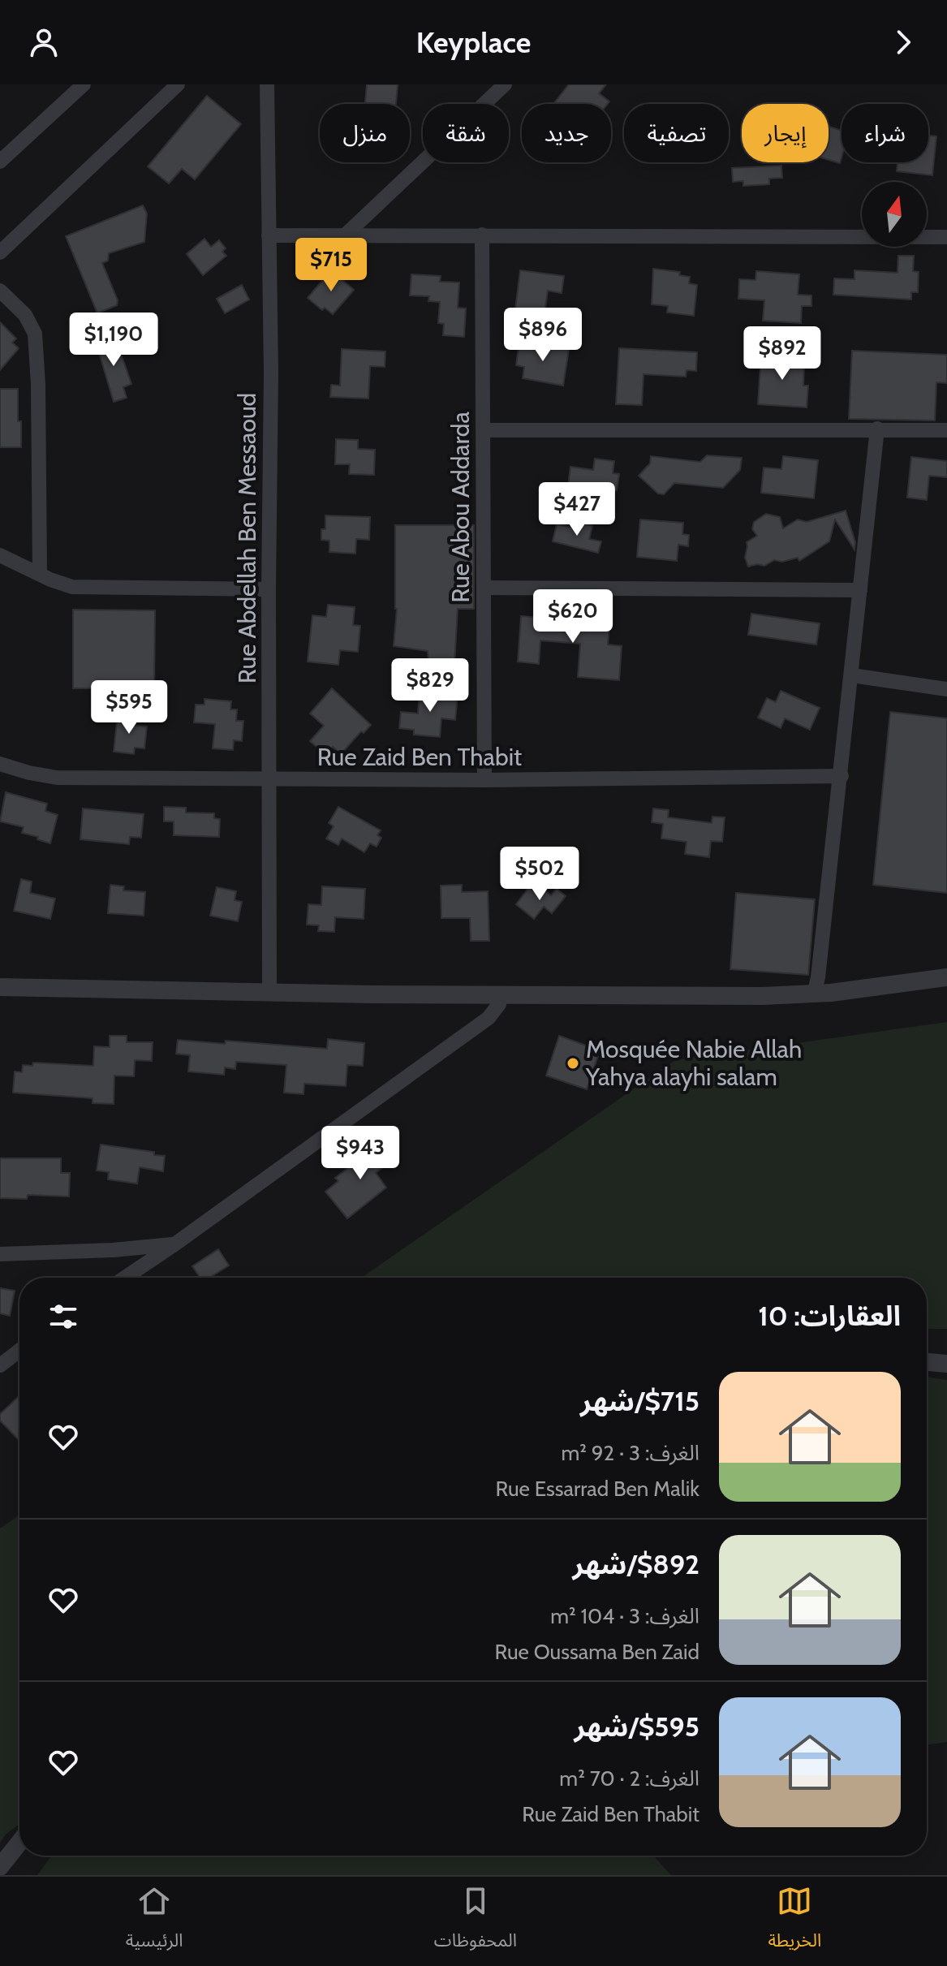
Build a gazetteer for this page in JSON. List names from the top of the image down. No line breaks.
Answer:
{"streets":{"street":["Rue Abou Addarda","Rue Abdellah Ben Messaoud","Rue Zaid Ben Thabit"]},"crossings":[["Rue Abou Addarda","Rue Zaid Ben Thabit"],["Rue Abdellah Ben Messaoud","Rue Zaid Ben Thabit"]],"places":["Mosquée Nabie Allah Yahya alayhi salam"],"north":"top","page":{"header":"Keyplace","chip":["شراء","إيجار","تصفية","جديد","شقة","منزل"],"price":["$715","$896","$1,190","$892","$427","$620","$829","$595","$502","$943"],"heading":"العقارات: 10","list":[{"name":"$715/شهر","note":"الغرف: 3 · 92 m² · Rue Essarrad Ben Malik"},{"name":"$892/شهر","note":"الغرف: 3 · 104 m² · Rue Oussama Ben Zaid"},{"name":"$595/شهر","note":"الغرف: 2 · 70 m² · Rue Zaid Ben Thabit"}],"tabs":["الخريطة","المحفوظات","الرئيسية"]}}
